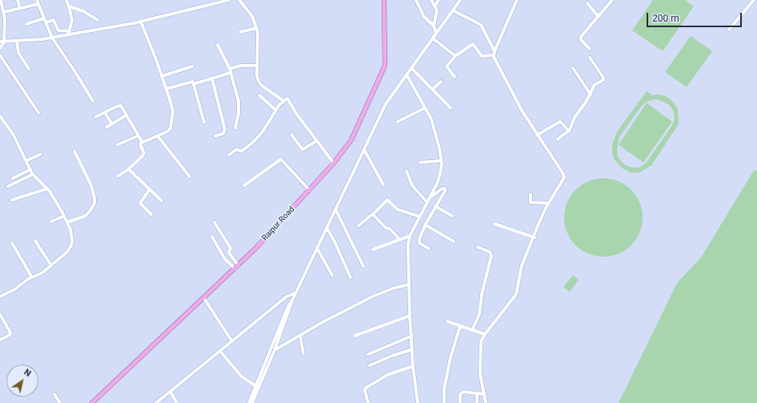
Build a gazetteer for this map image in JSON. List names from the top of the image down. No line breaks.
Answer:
{"streets":{"main road":["Raipur Road"]},"scale_bar":"200 m","north":"top right"}
